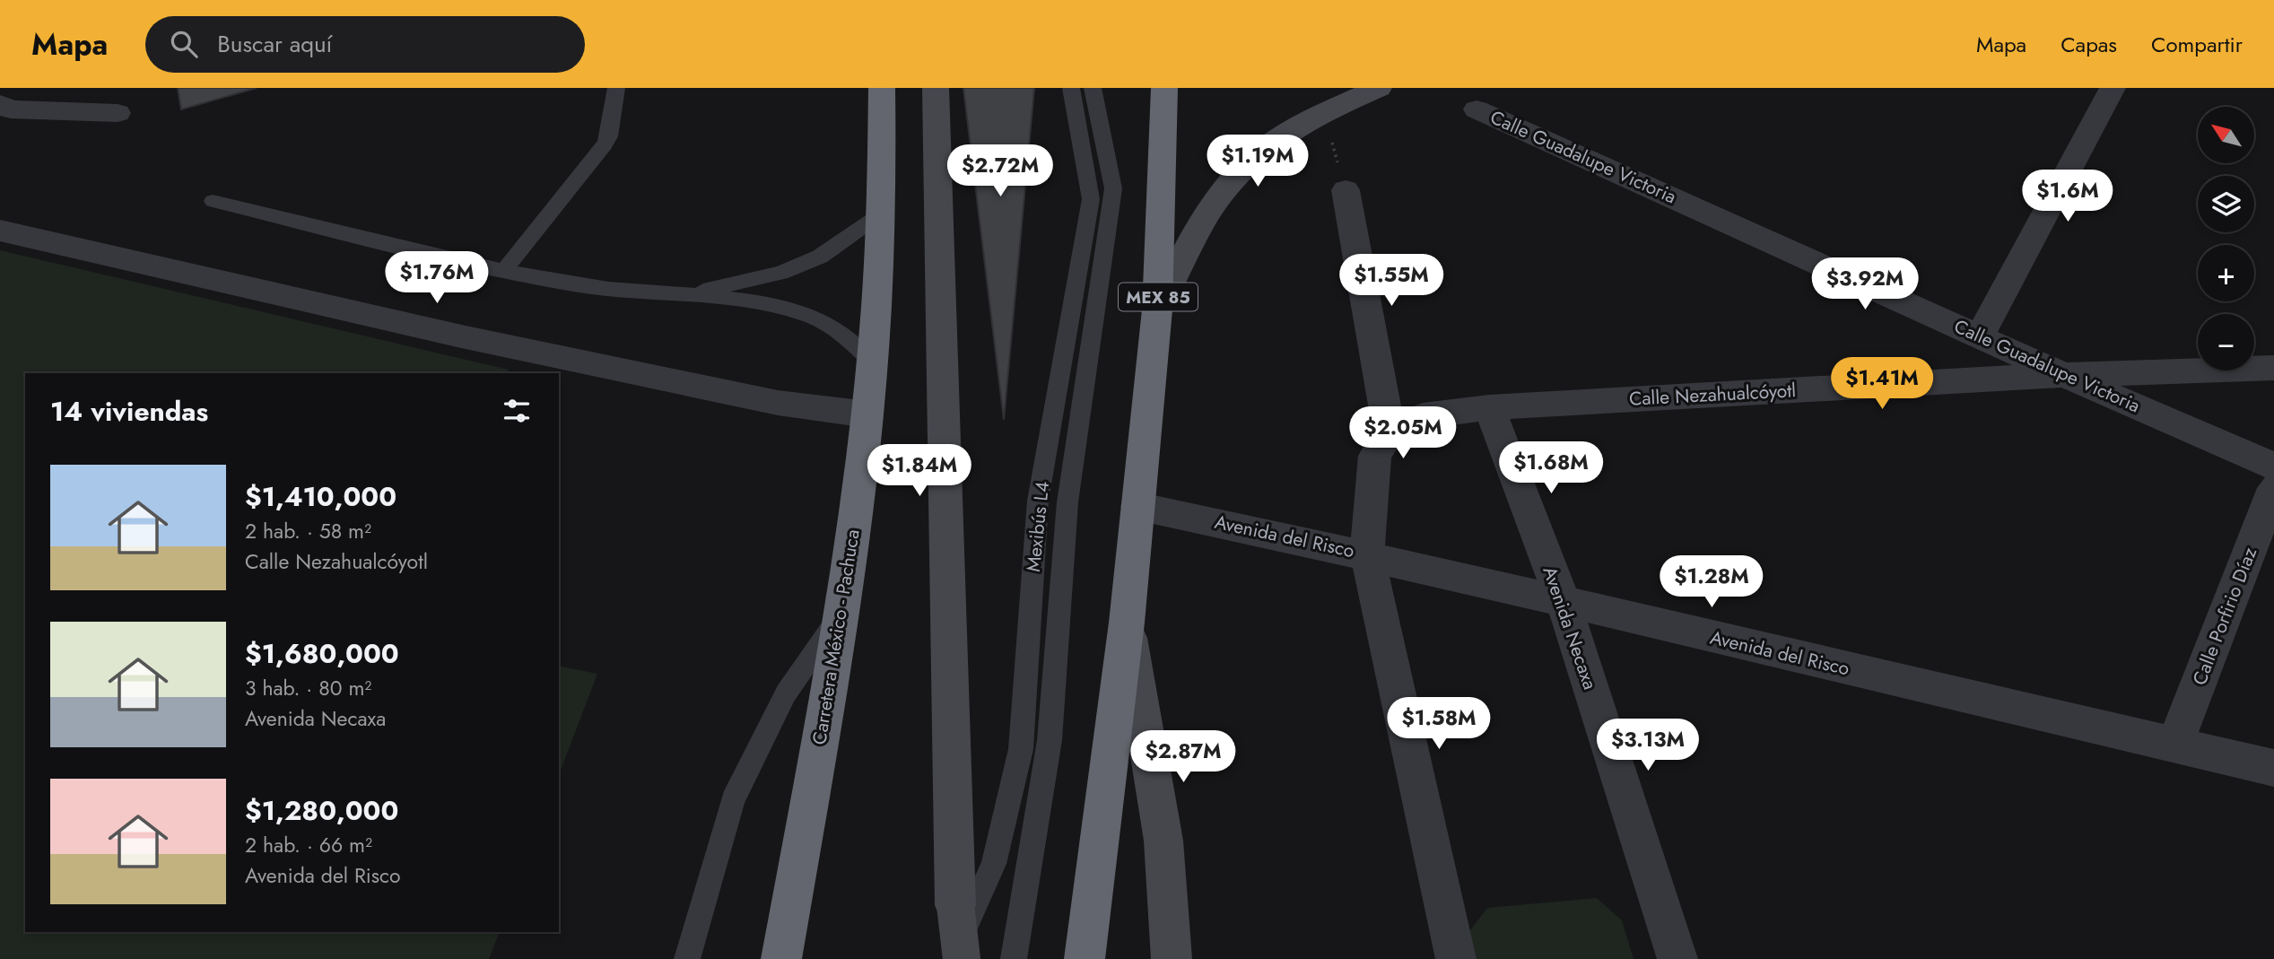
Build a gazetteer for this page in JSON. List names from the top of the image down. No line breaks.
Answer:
{"streets":{"highway":["MEX 85","Carretera México - Pachuca"],"street":["Calle Guadalupe Victoria","Calle Nezahualcóyotl","Avenida del Risco","Calle Porfirio Díaz","Avenida Necaxa"],"lane":["Mexibús L4"]},"crossings":[["Calle Guadalupe Victoria","Calle Nezahualcóyotl"],["MEX 85","Avenida del Risco"],["Calle Nezahualcóyotl","Avenida Necaxa"],["Avenida del Risco","Calle Porfirio Díaz"],["Avenida del Risco","Avenida Necaxa"]],"north":"top left","page":{"header":"Mapa","search":"Buscar aquí","nav":["Mapa","Capas","Compartir"],"map_buttons":["+","−"],"price":["$1.19M","$2.72M","$1.6M","$1.76M","$1.55M","$3.92M","$1.41M","$2.05M","$1.68M","$1.84M","$1.28M","$1.58M","$3.13M","$2.87M"],"heading":"14 viviendas","list":[{"name":"$1,410,000","note":"2 hab. · 58 m² · Calle Nezahualcóyotl"},{"name":"$1,680,000","note":"3 hab. · 80 m² · Avenida Necaxa"},{"name":"$1,280,000","note":"2 hab. · 66 m² · Avenida del Risco"}]}}
